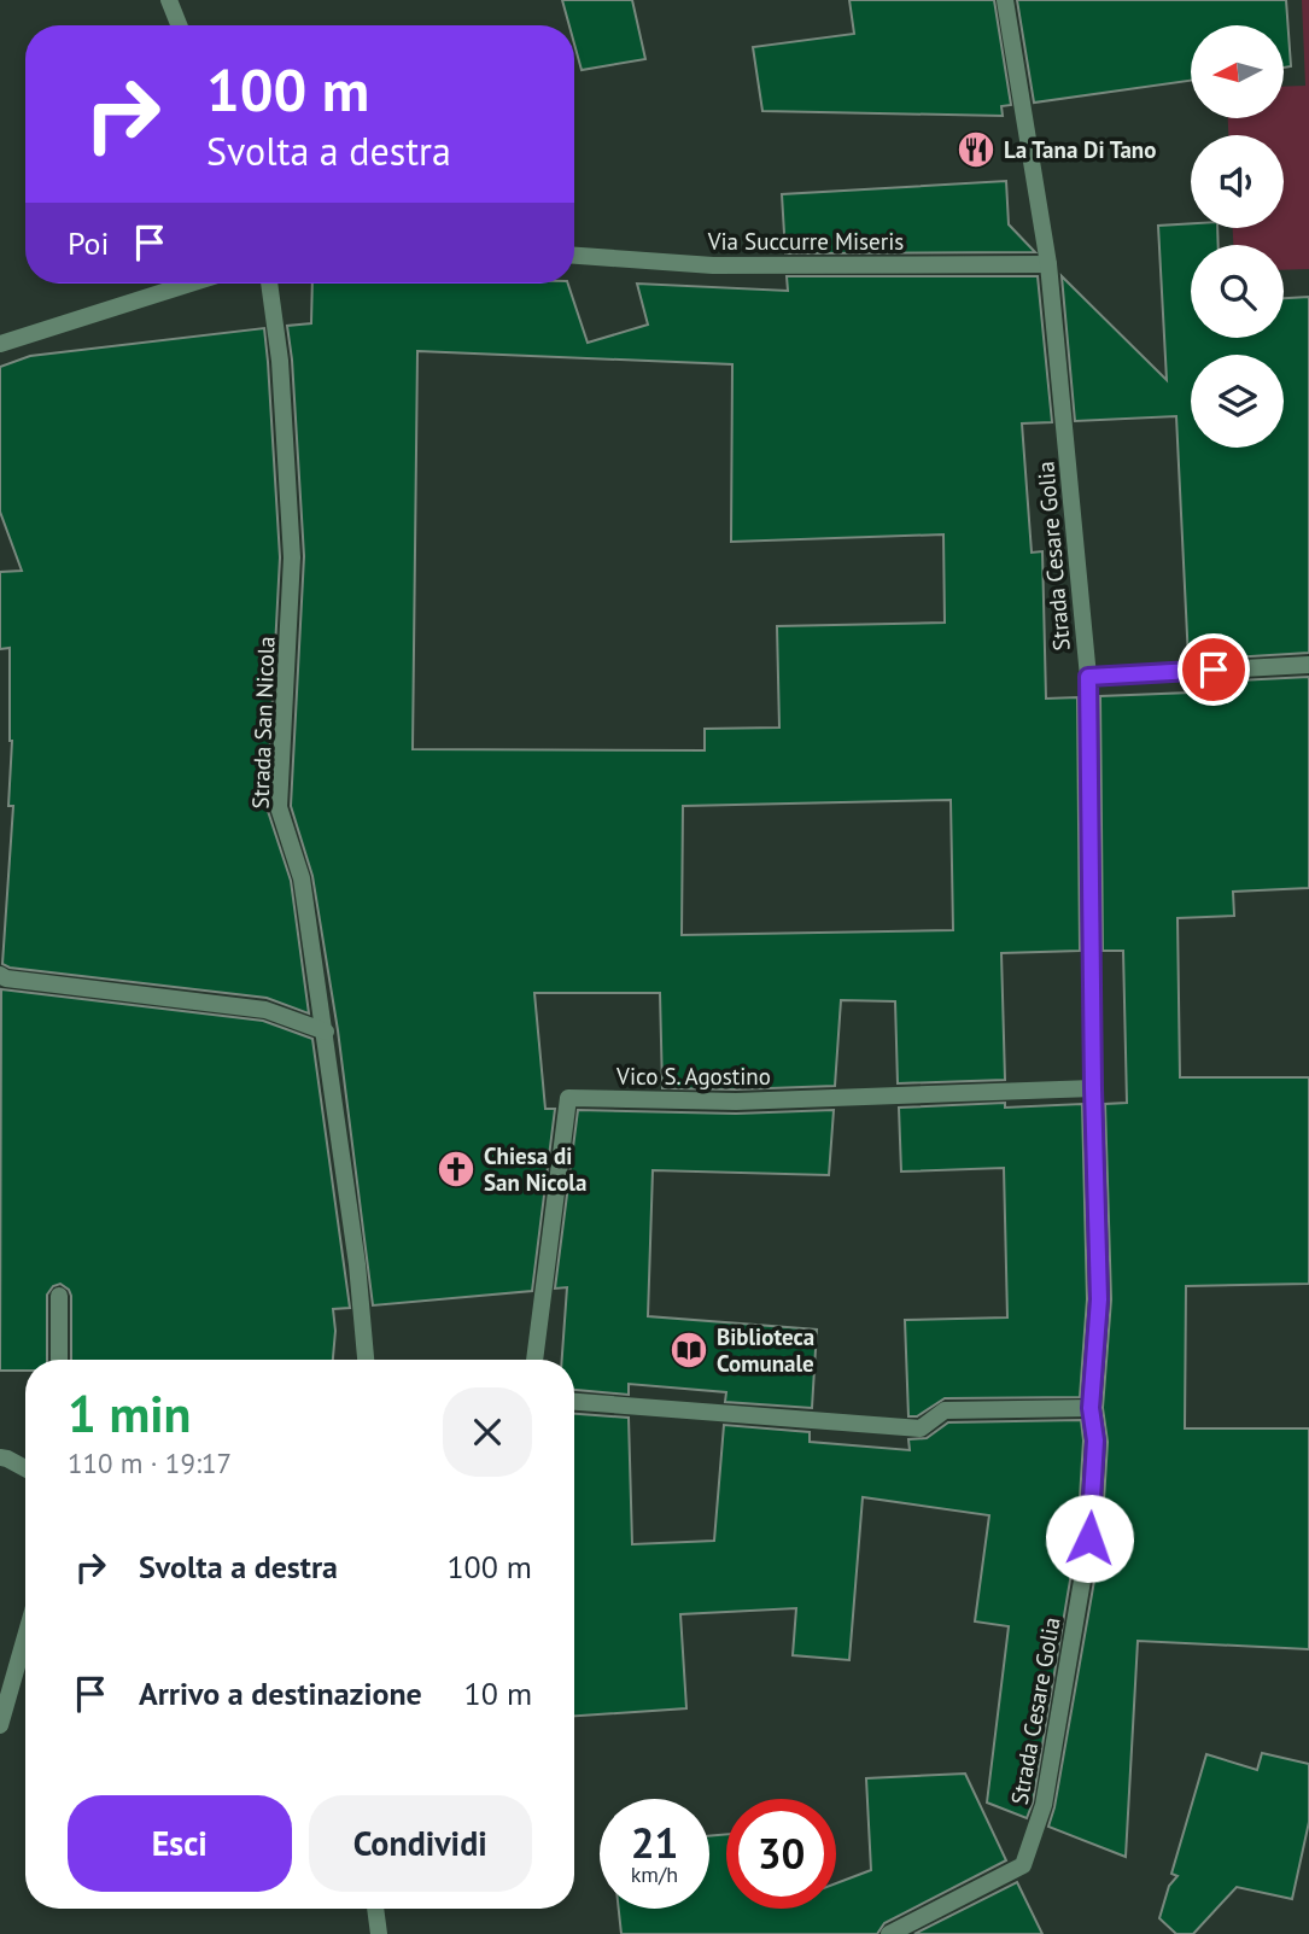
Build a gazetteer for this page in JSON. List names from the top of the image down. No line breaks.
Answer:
{"streets":{"street":["Via Succurre Miseris","Strada Cesare Golia","Strada San Nicola","Vico S. Agostino"]},"crossings":[["Via Succurre Miseris","Strada Cesare Golia"],["Strada Cesare Golia","Vico S. Agostino"]],"places":{"restaurant":["La Tana Di Tano"],"church":["Chiesa di San Nicola"],"library":["Biblioteca Comunale"]},"north":"left","page":{"turn":["100 m","Svolta a destra"],"then":"Poi","heading":["1 min","110 m · 19:17"],"list":[{"name":"Svolta a destra","value":"100 m"},{"name":"Arrivo a destinazione","value":"10 m"}],"buttons":["Esci","Condividi"],"speed":"21 km/h","limit":"30"}}
